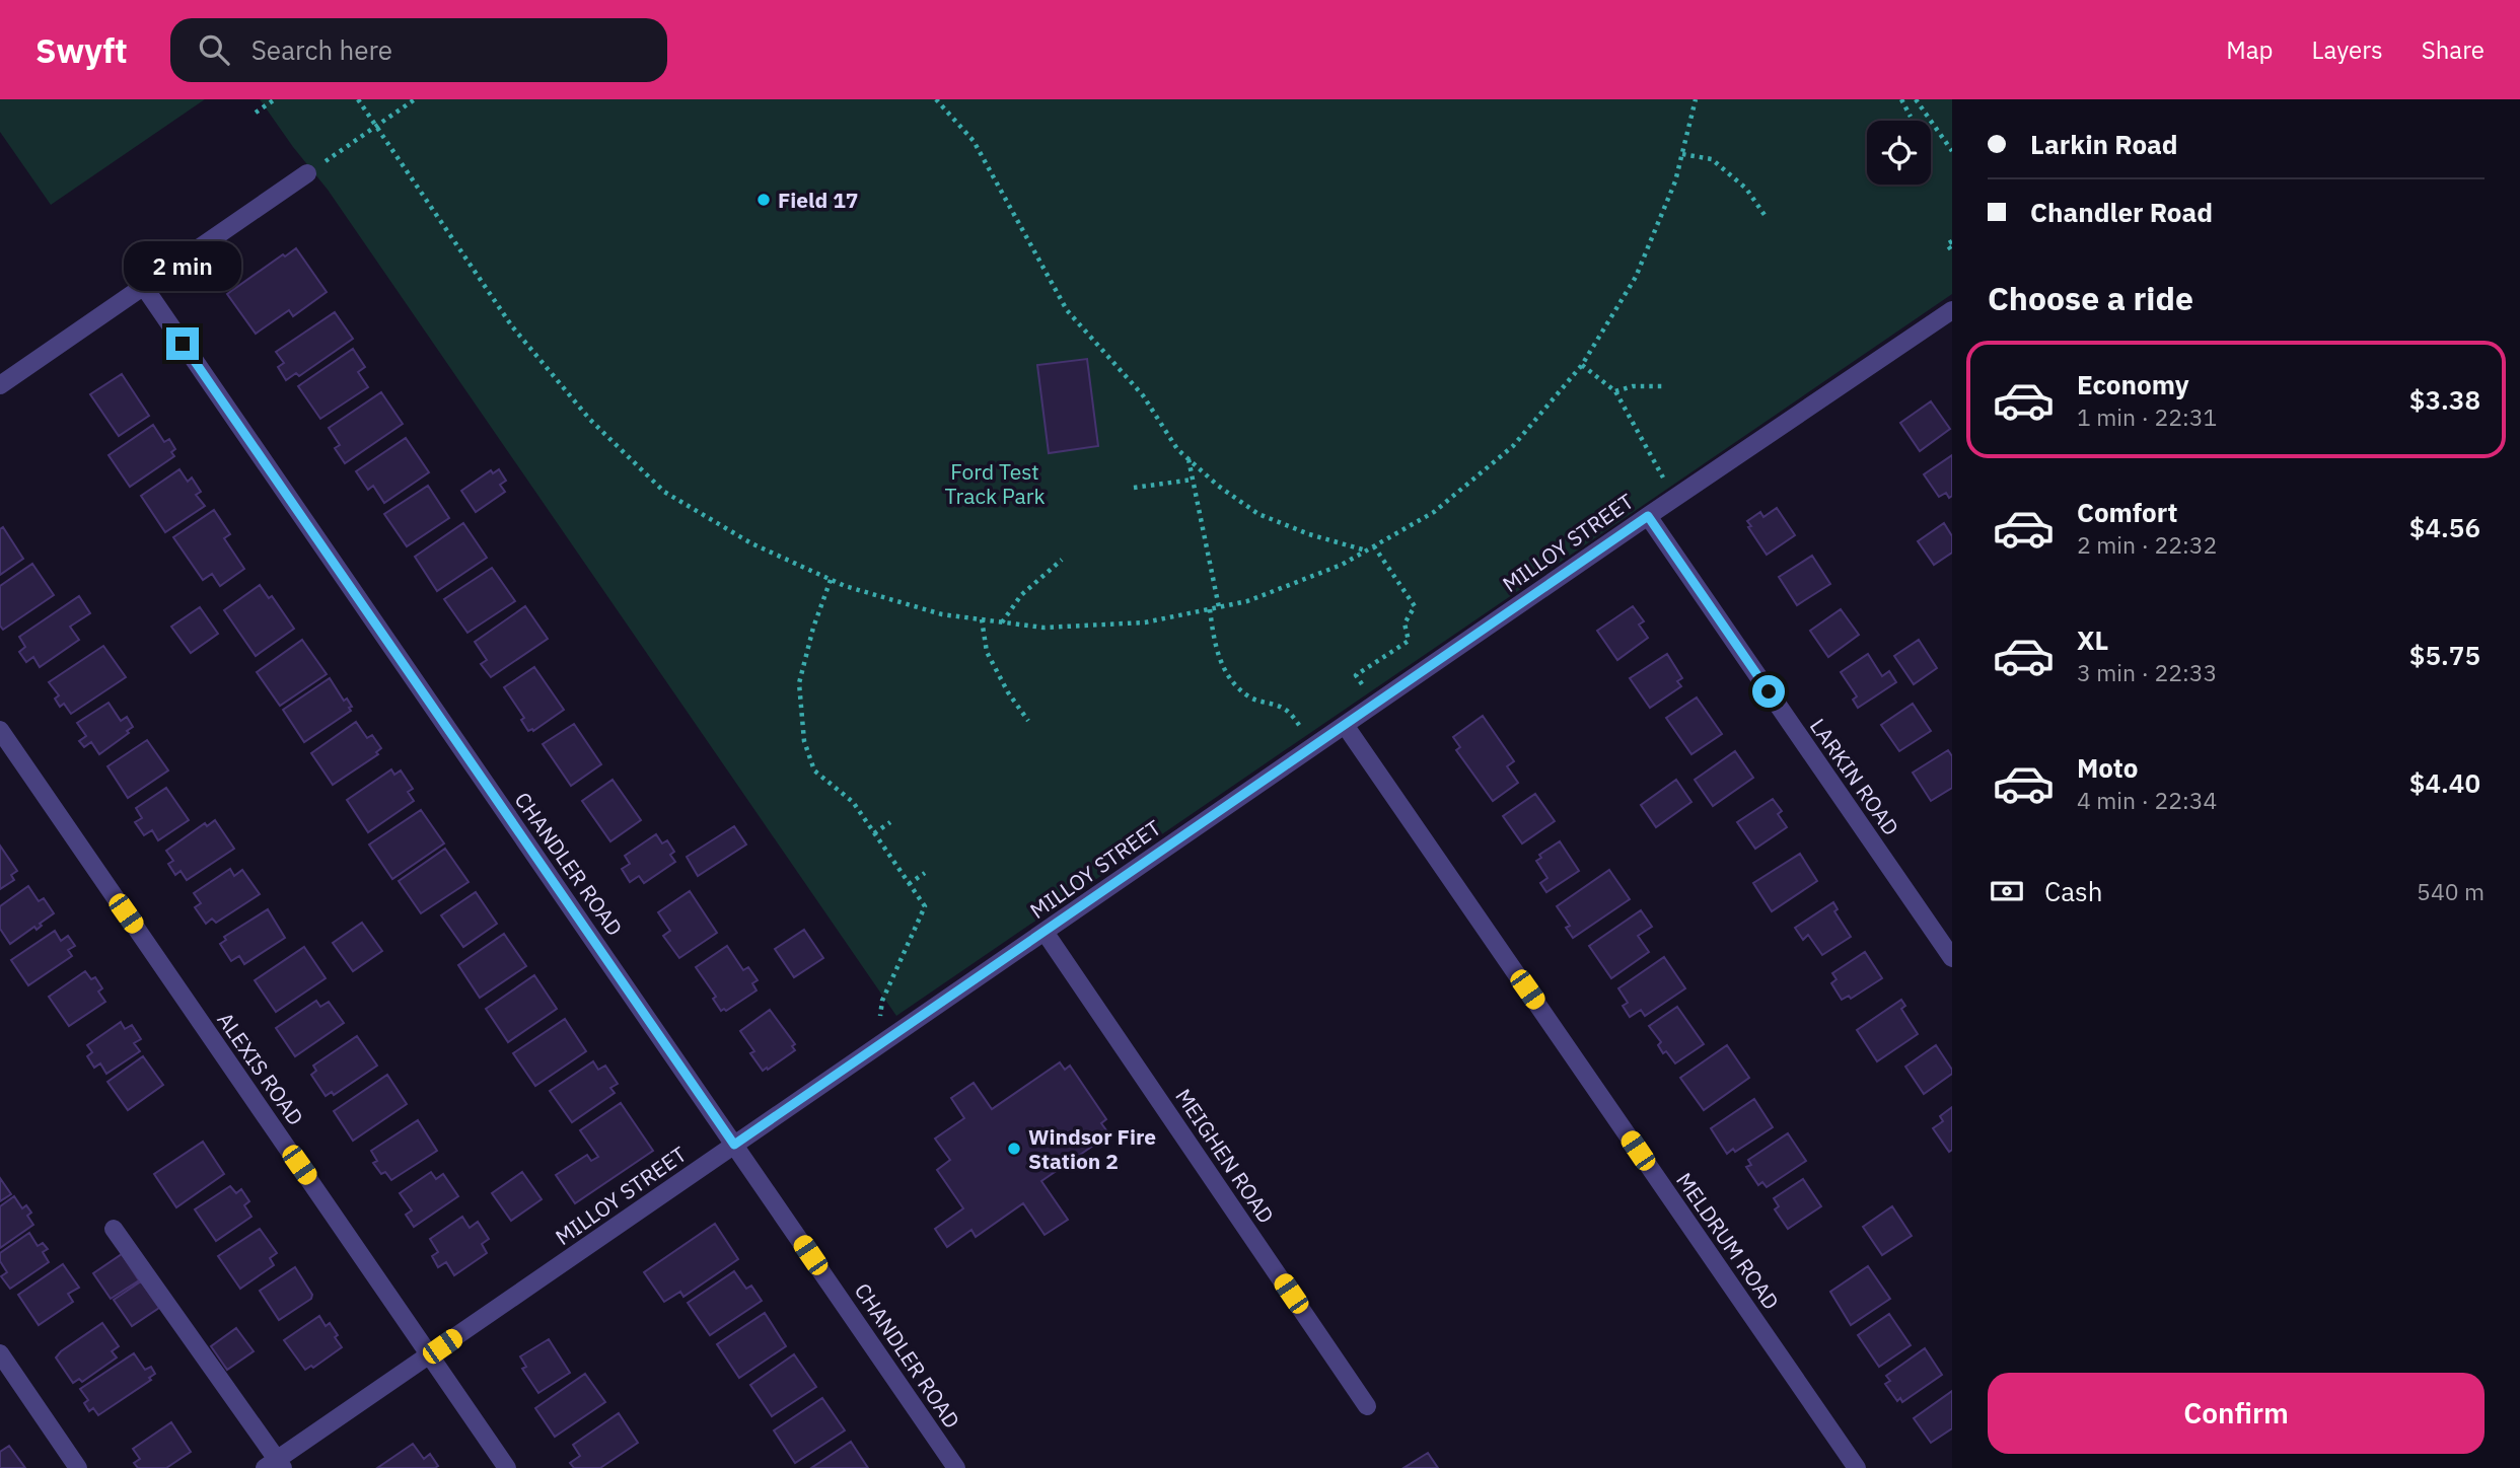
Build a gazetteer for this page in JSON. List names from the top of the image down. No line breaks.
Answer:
{"streets":{"street":["MILLOY STREET","LARKIN ROAD","CHANDLER ROAD","ALEXIS ROAD","MEIGHEN ROAD","MELDRUM ROAD"]},"crossings":[["MILLOY STREET","LARKIN ROAD"],["MILLOY STREET","CHANDLER ROAD"],["MILLOY STREET","ALEXIS ROAD"],["MILLOY STREET","MEIGHEN ROAD"],["MILLOY STREET","MELDRUM ROAD"]],"parks":["Ford Test Track Park"],"places":["Field 17","Windsor Fire Station 2"],"page":{"header":"Swyft","search":"Search here","nav":["Map","Layers","Share"],"banner":["Larkin Road","Chandler Road"],"bubble":"2 min","heading":"Choose a ride","list":[{"name":"Economy","note":"1 min · 22:31","value":"$3.38"},{"name":"Comfort","note":"2 min · 22:32","value":"$4.56"},{"name":"XL","note":"3 min · 22:33","value":"$5.75"},{"name":"Moto","note":"4 min · 22:34","value":"$4.40"}],"pay":["Cash","540 m"],"buttons":"Confirm"}}
